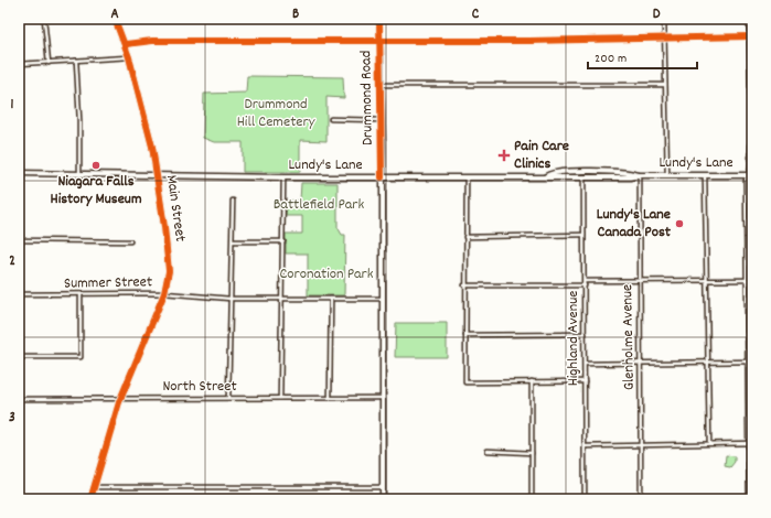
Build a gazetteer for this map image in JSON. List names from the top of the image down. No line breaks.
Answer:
{"streets":{"main road":["Drummond Road","Lundy's Lane","Main Street"],"street":["Summer Street","Glenholme Avenue","Highland Avenue","North Street"]},"crossings":[["Drummond Road","Lundy's Lane"],["Drummond Road","Summer Street"],["Drummond Road","North Street"],["Lundy's Lane","Main Street"],["Lundy's Lane","Glenholme Avenue"],["Lundy's Lane","Highland Avenue"],["Main Street","Summer Street"],["Main Street","North Street"]],"parks":["Drummond Hill Cemetery","Battlefield Park","Coronation Park"],"places":{"health":["Pain Care Clinics"],"other":["Niagara Falls History Museum","Lundy's Lane Canada Post"]},"scale_bar":"200 m","grid":{"columns":["A","B","C","D"],"rows":["1","2","3"]}}
